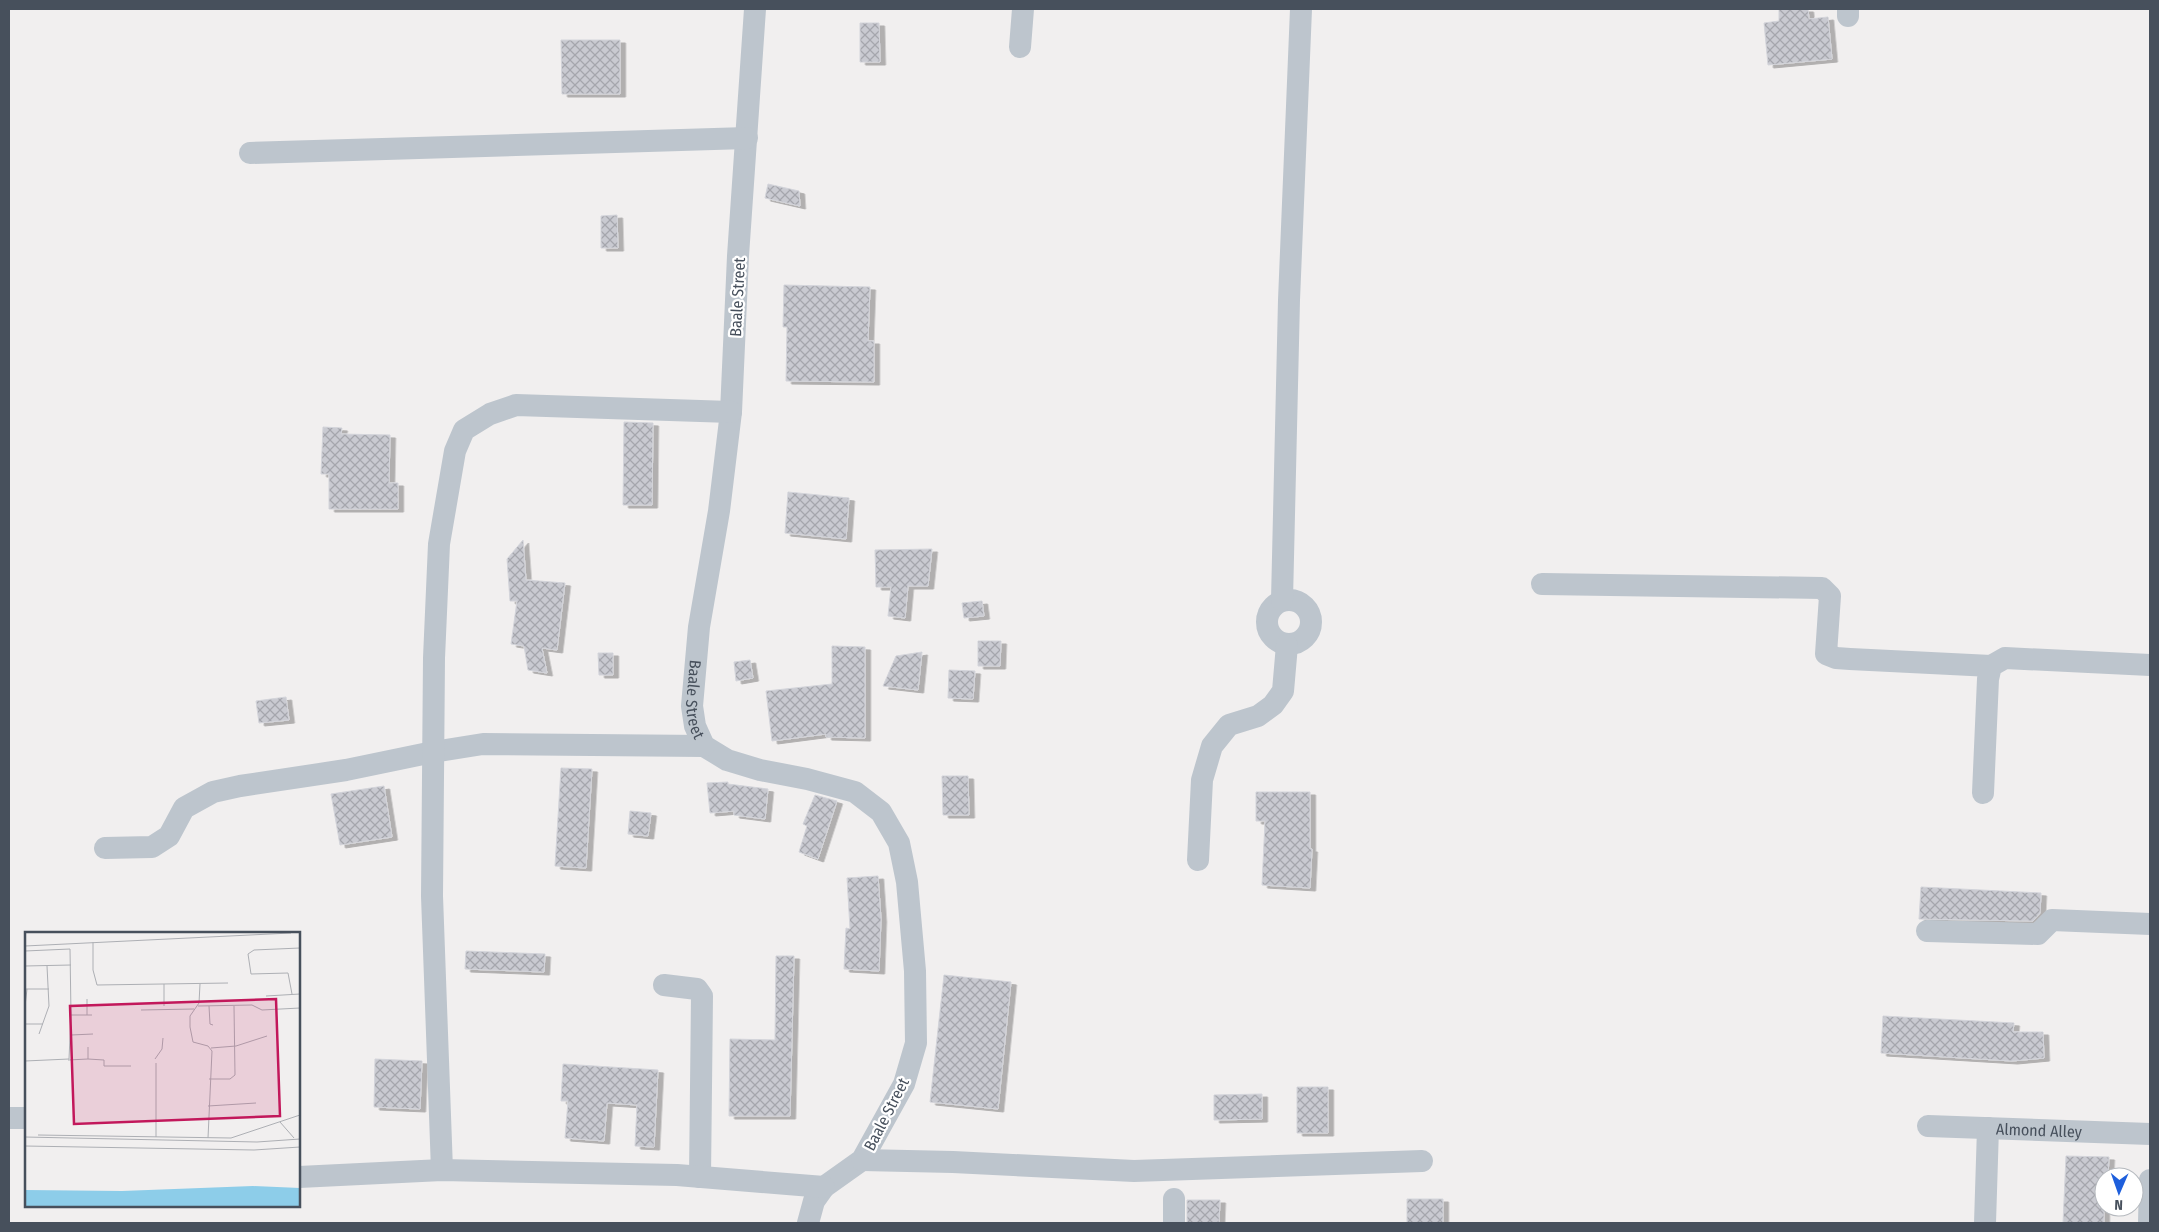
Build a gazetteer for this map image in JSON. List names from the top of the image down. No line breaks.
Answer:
{"streets":{"street":["Baale Street","Almond Alley"]},"north":"bottom"}
